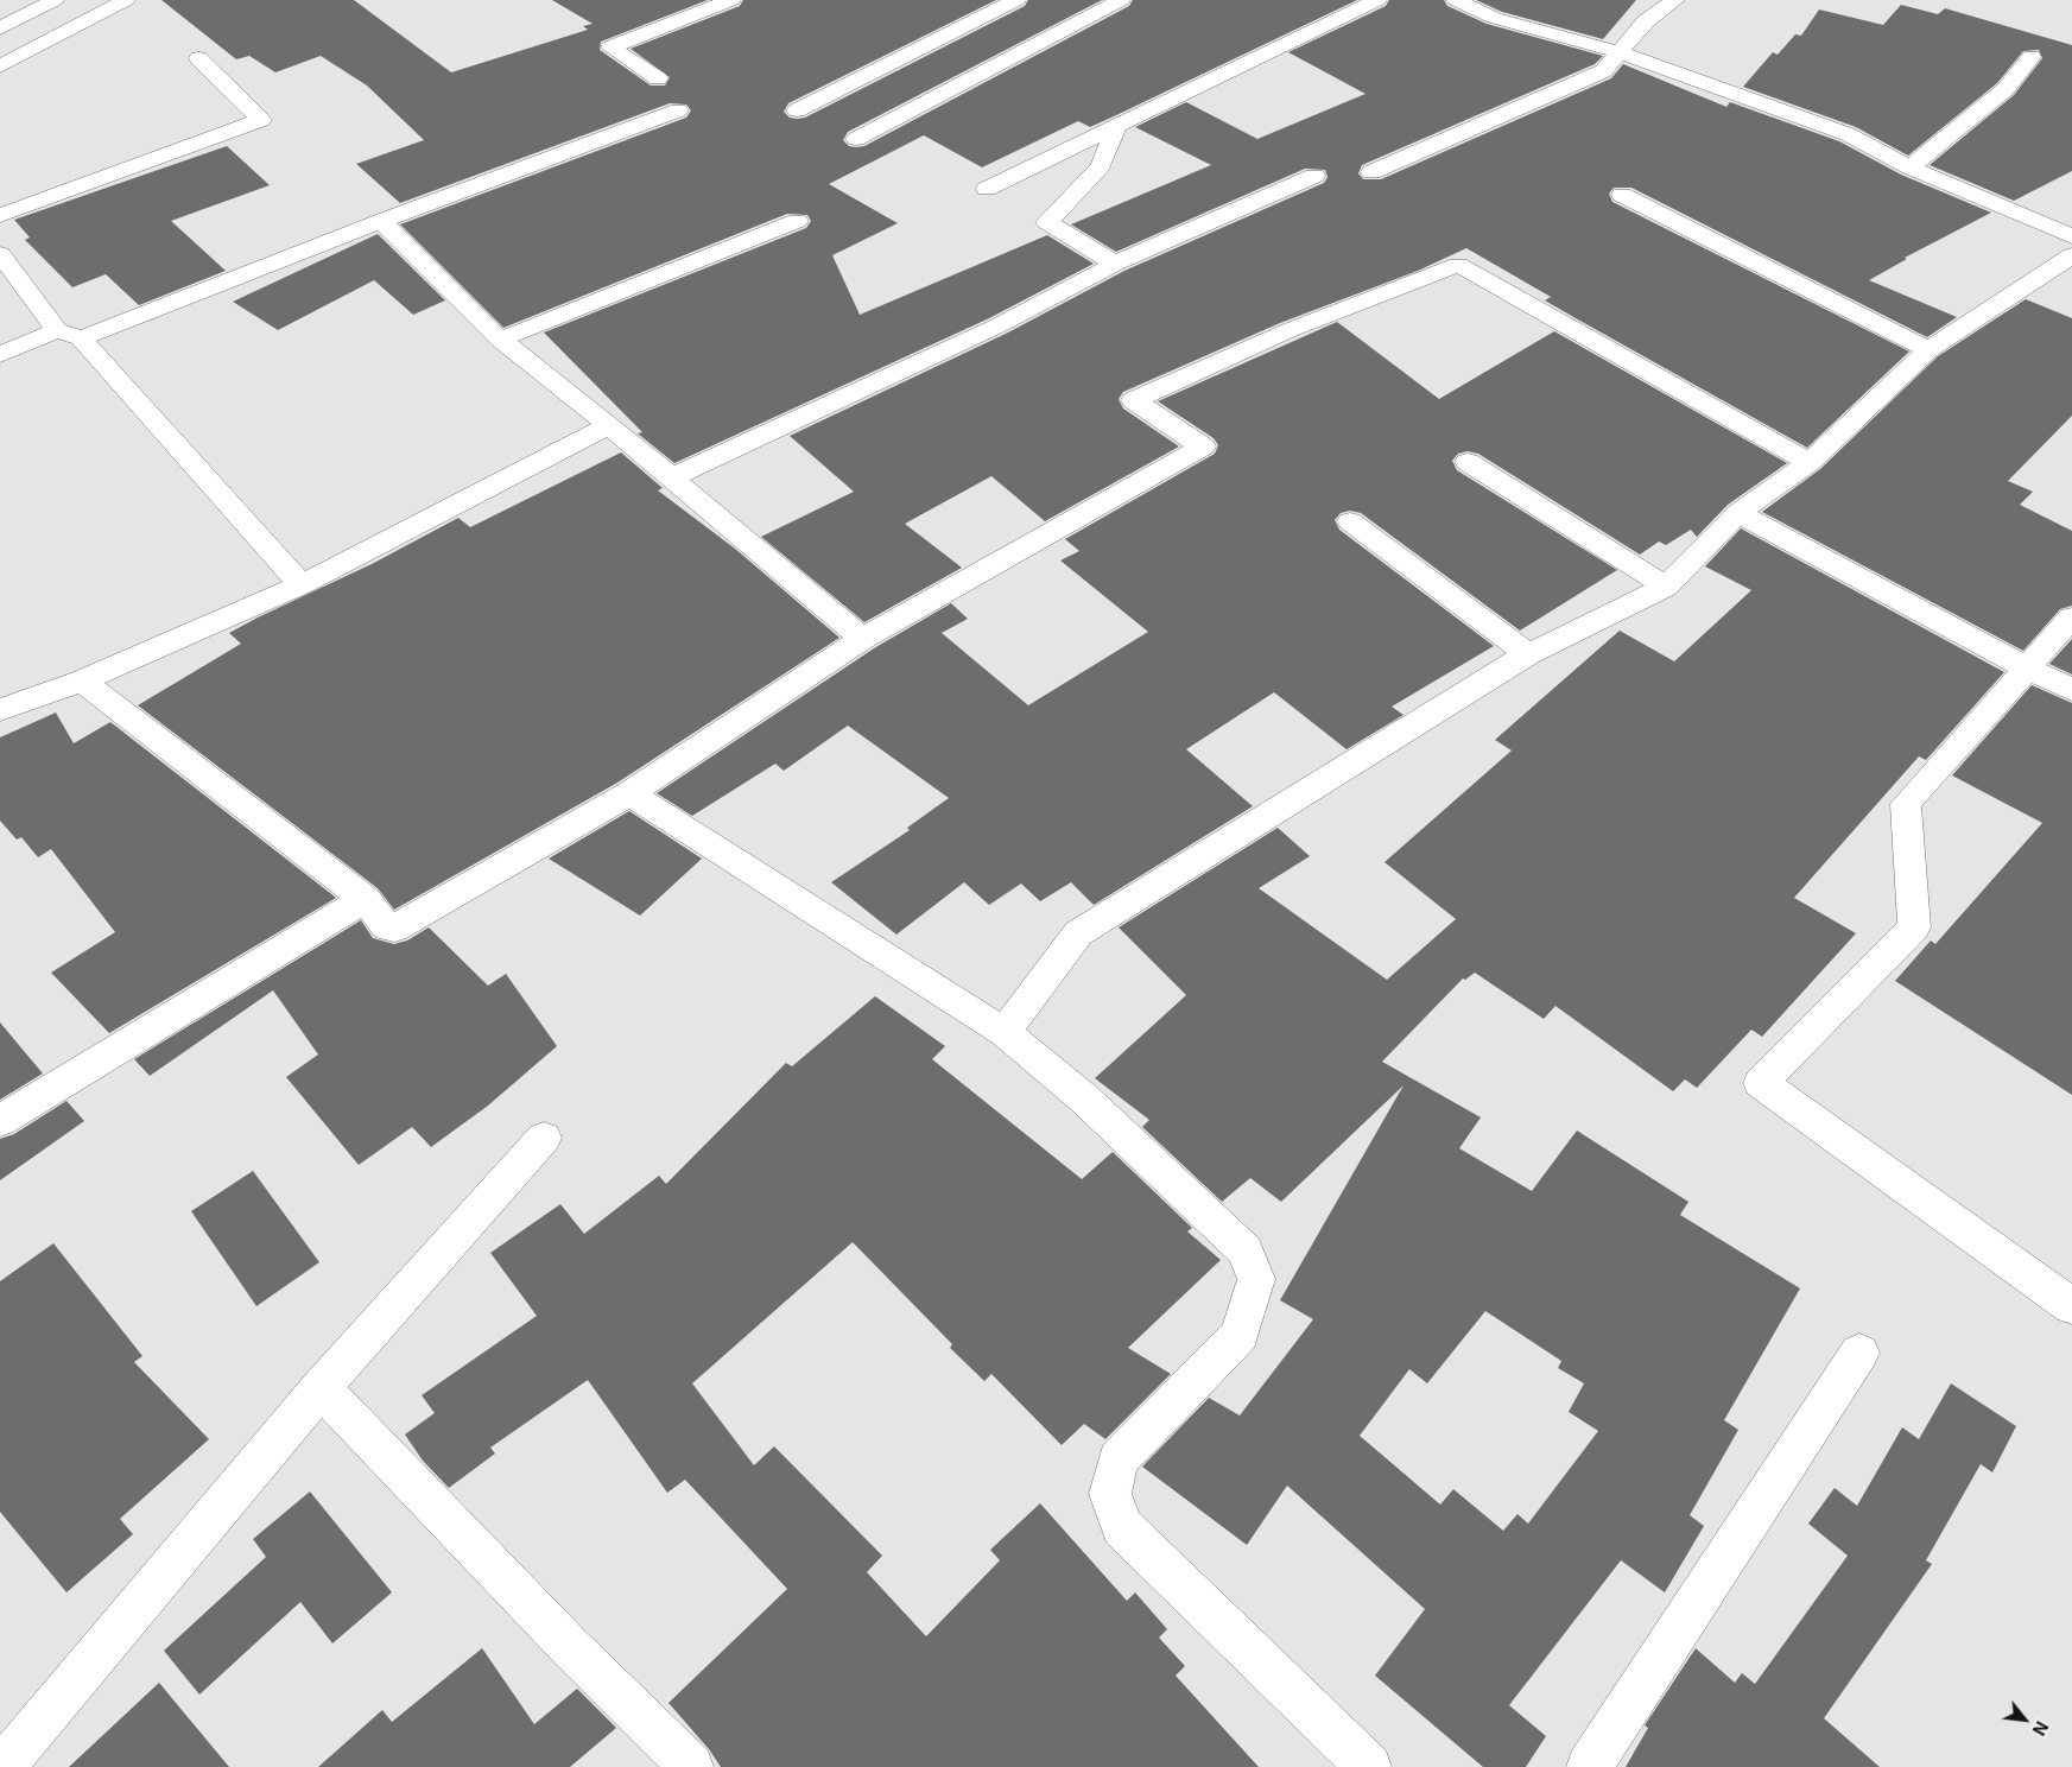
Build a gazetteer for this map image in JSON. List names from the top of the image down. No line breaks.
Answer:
{"north":"bottom right"}
